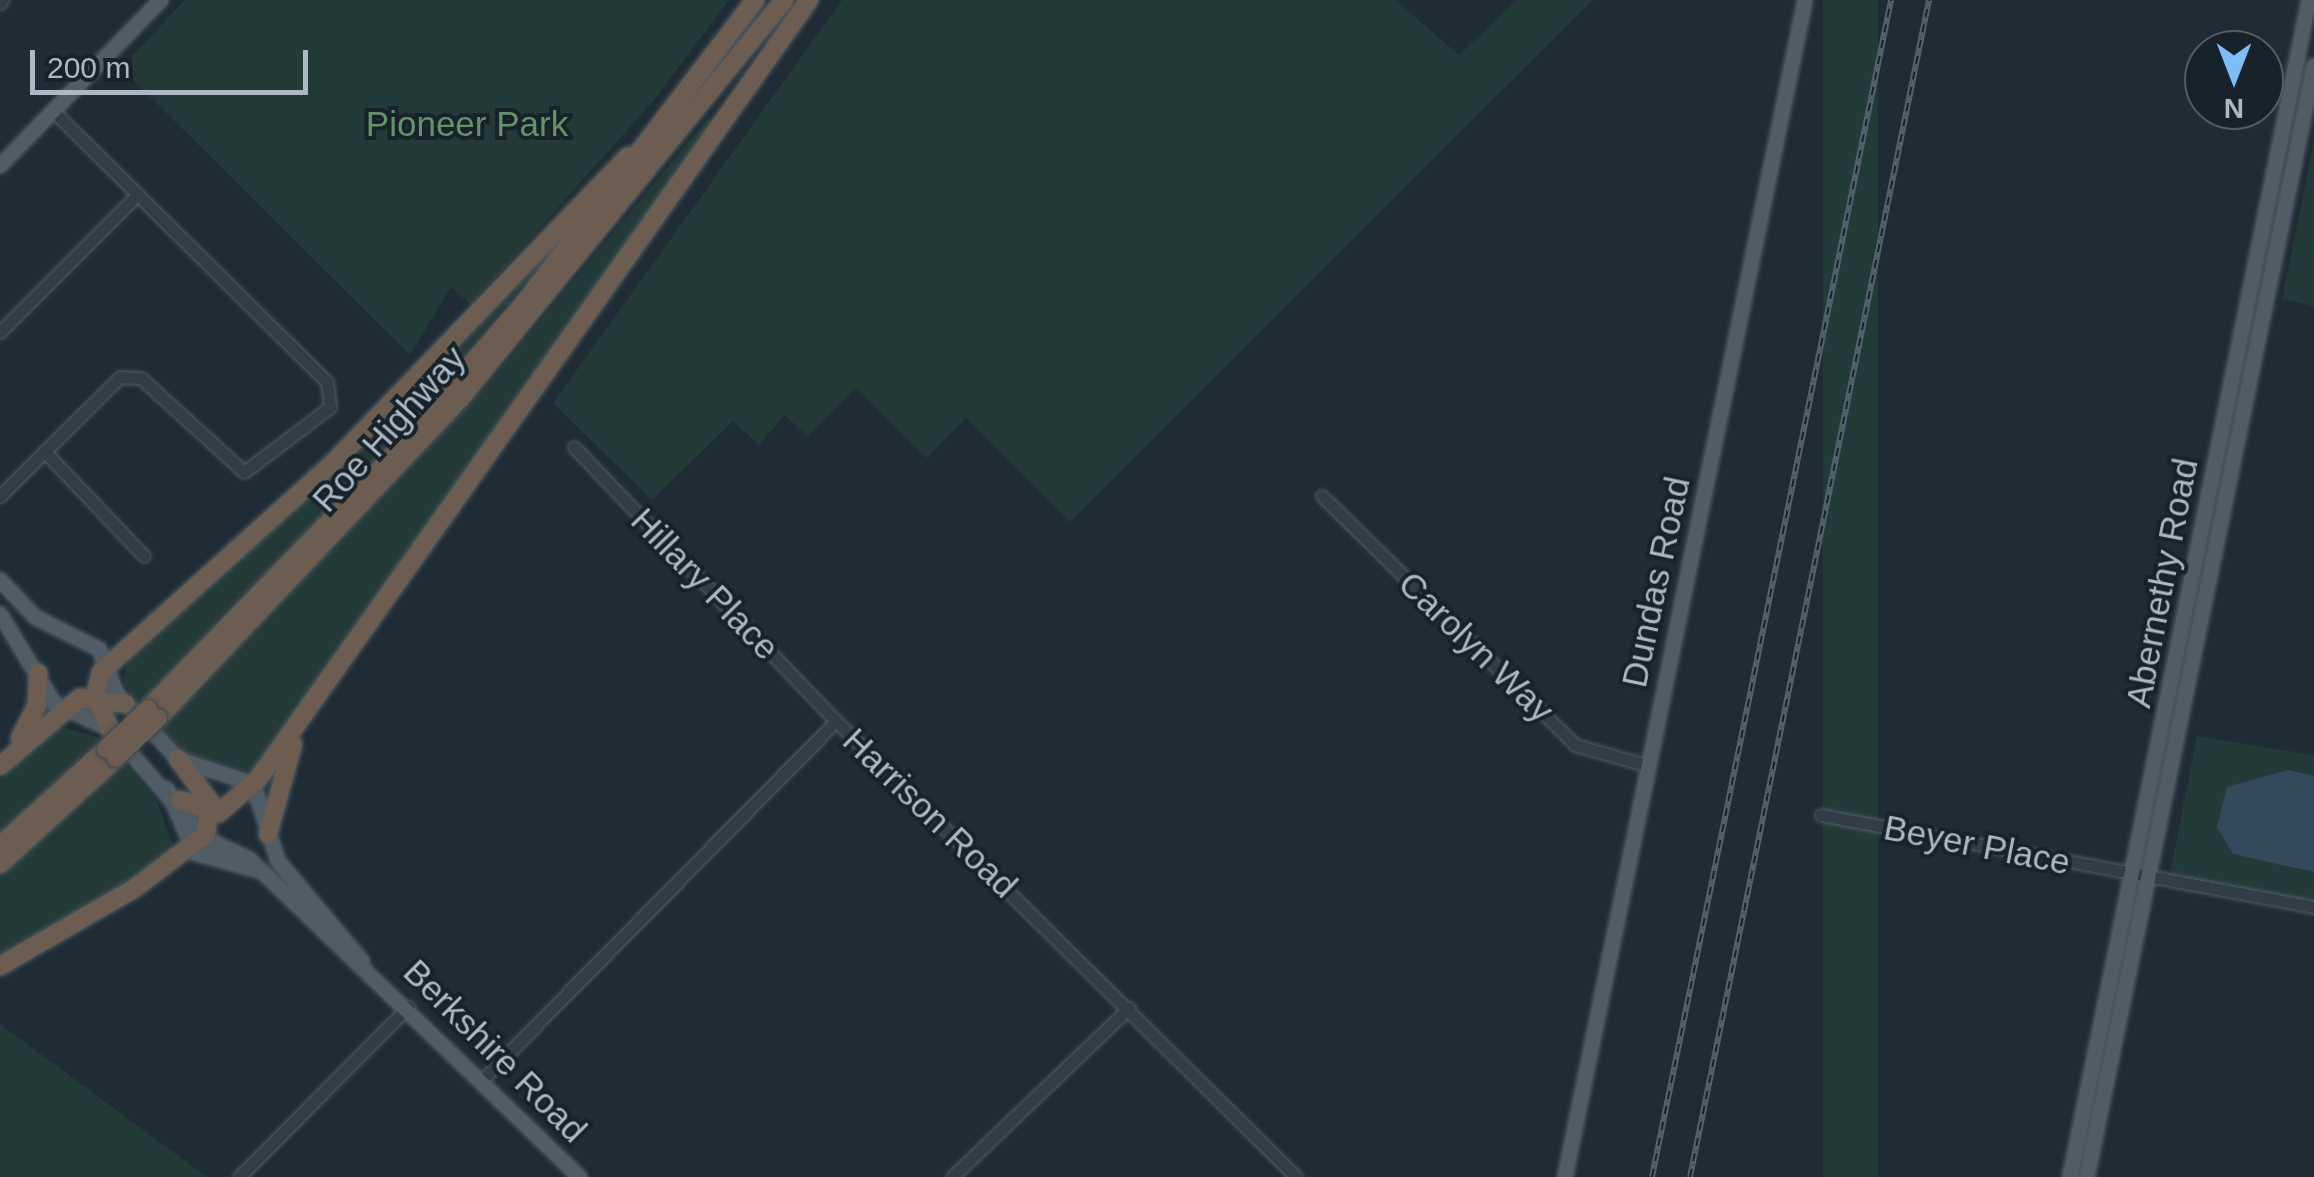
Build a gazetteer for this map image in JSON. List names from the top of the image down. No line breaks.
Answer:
{"streets":{"highway":["Roe Highway"],"main road":["Dundas Road","Abernethy Road","Berkshire Road"],"street":["Hillary Place","Carolyn Way","Harrison Road","Beyer Place"]},"crossings":[["Dundas Road","Carolyn Way"],["Abernethy Road","Beyer Place"],["Hillary Place","Harrison Road"],["Harrison Road","Berkshire Road"]],"parks":["Pioneer Park"],"scale_bar":"200 m","north":"bottom"}
